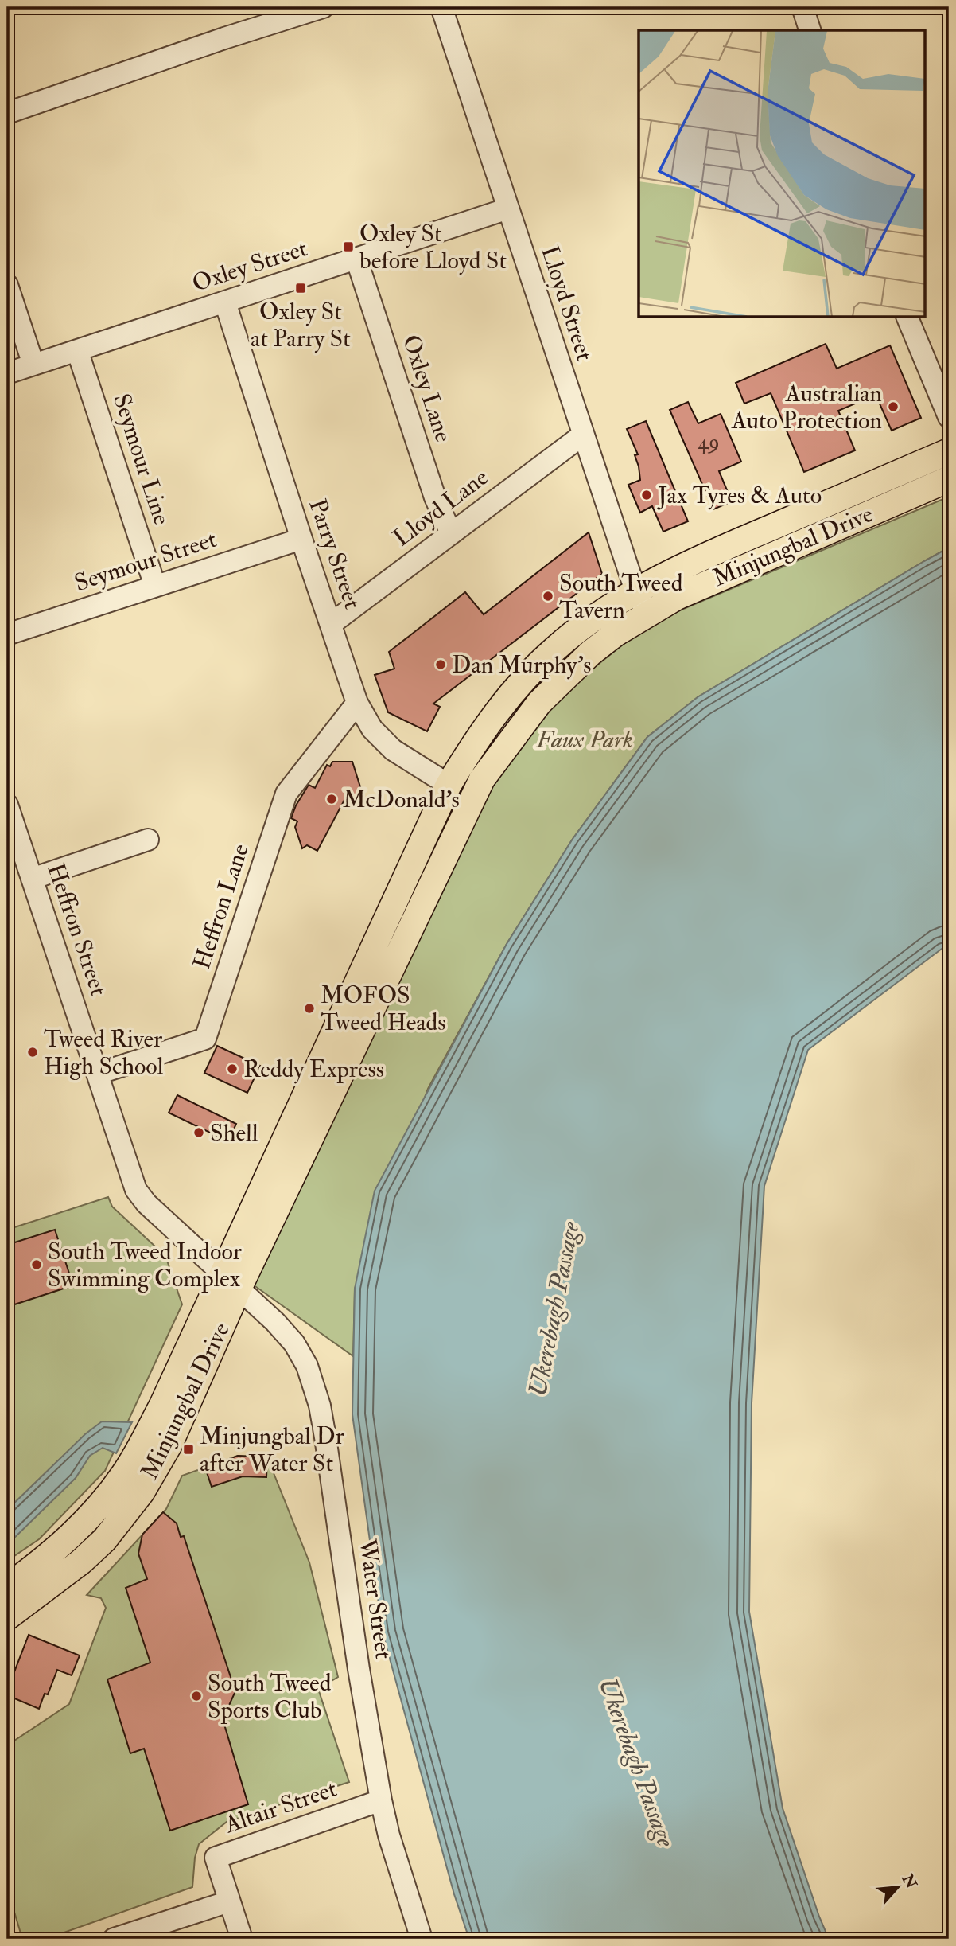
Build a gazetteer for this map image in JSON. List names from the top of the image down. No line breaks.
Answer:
{"streets":{"main road":["Minjungbal Drive"],"street":["Oxley Street","Lloyd Street","Oxley Lane","Seymour Line","Lloyd Lane","Parry Street","Seymour Street","Heffron Lane","Heffron Street","Water Street","Altair Street"]},"crossings":[["Oxley Street","Lloyd Street"],["Oxley Street","Oxley Lane"],["Oxley Street","Seymour Line"],["Oxley Street","Parry Street"],["Lloyd Street","Lloyd Lane"],["Lloyd Street","Minjungbal Drive"],["Oxley Lane","Lloyd Lane"],["Seymour Line","Seymour Street"],["Lloyd Lane","Parry Street"],["Minjungbal Drive","Parry Street"],["Minjungbal Drive","Heffron Street"],["Minjungbal Drive","Water Street"],["Parry Street","Seymour Street"],["Parry Street","Heffron Lane"],["Heffron Lane","Heffron Street"],["Heffron Street","Water Street"],["Water Street","Altair Street"]],"water":["Ukerebagh Passage"],"parks":["Faux Park"],"places":{"transit":["Oxley St before Lloyd St","Oxley St at Parry St","Minjungbal Dr after Water St"],"other":["Australian Auto Protection","Jax Tyres & Auto","South Tweed Tavern","Dan Murphy's","McDonald's","MOFOS Tweed Heads","Tweed River High School","Reddy Express","Shell","South Tweed Indoor Swimming Complex","South Tweed Sports Club"]},"house_numbers":["49"],"north":"top right"}
